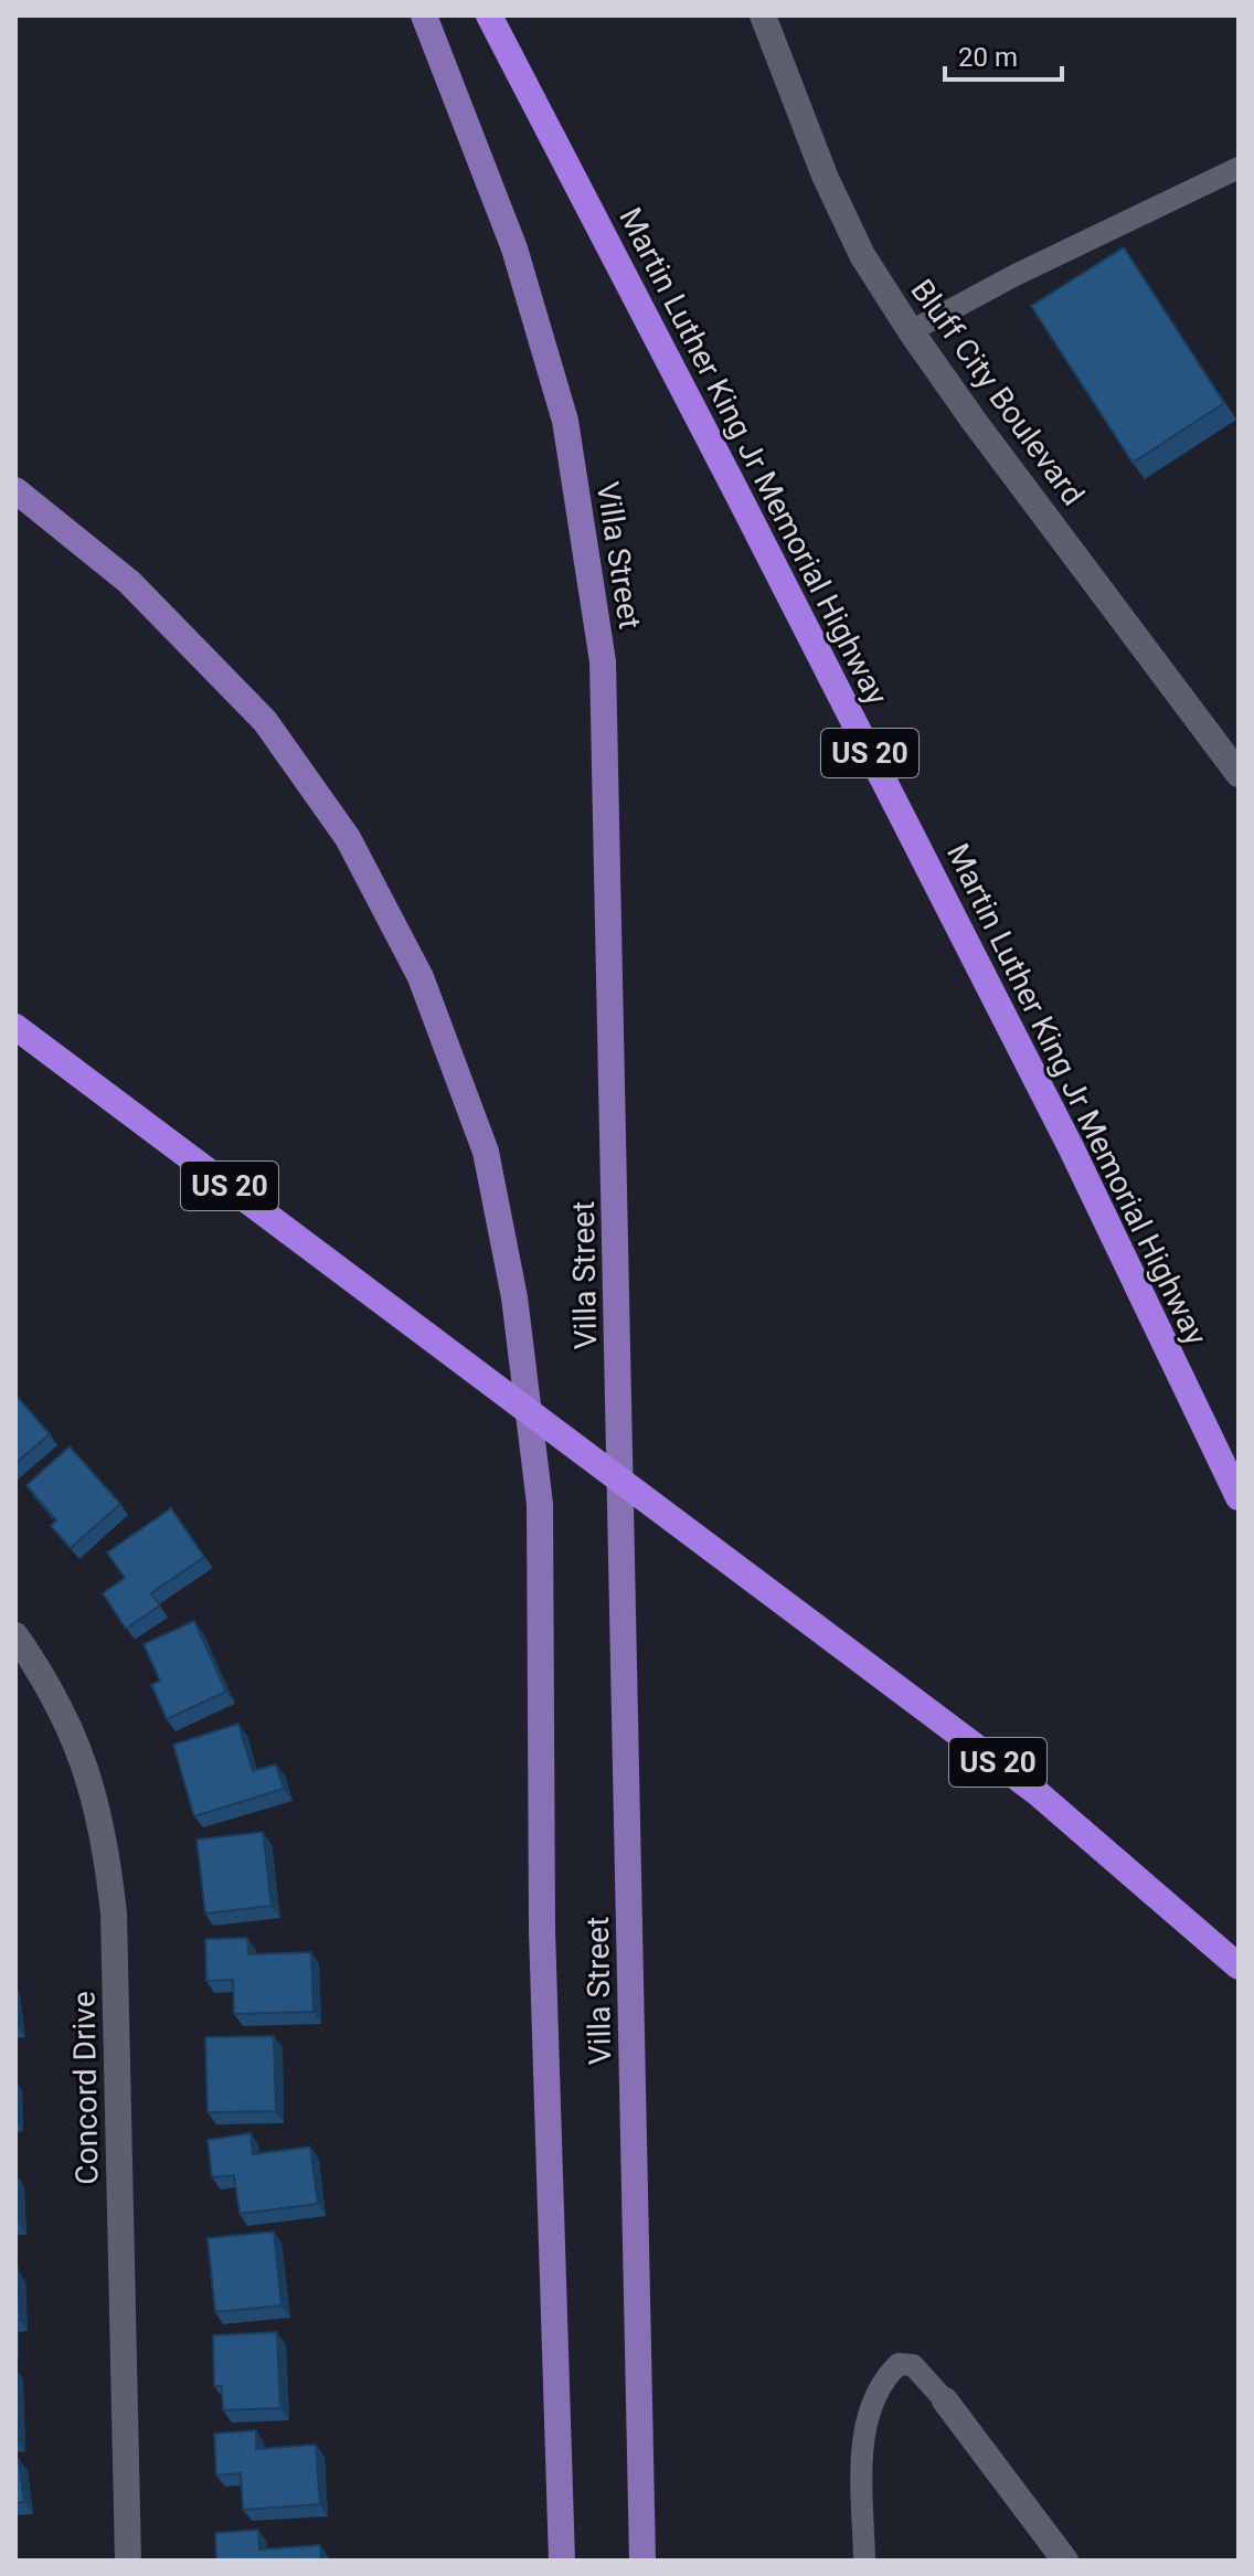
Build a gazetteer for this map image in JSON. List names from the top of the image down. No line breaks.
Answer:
{"streets":{"highway":["Martin Luther King Jr Memorial Highway","US 20"],"main road":["Villa Street"],"street":["Bluff City Boulevard","Concord Drive"]},"scale_bar":"20 m"}
